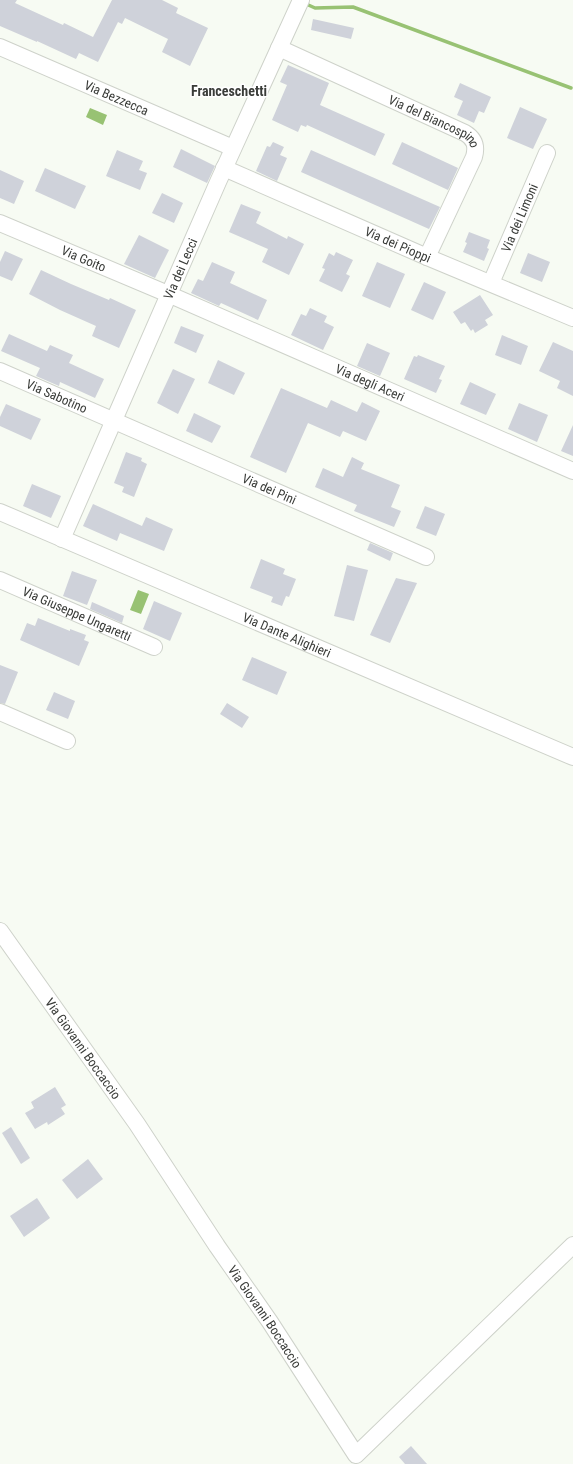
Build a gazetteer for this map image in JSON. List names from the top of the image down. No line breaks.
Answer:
{"streets":{"street":["Via Bezzecca","Via del Biancospino","Via dei Limoni","Via dei Pioppi","Via Goito","Via dei Lecci","Via degli Aceri","Via Sabotino","Via dei Pini","Via Giuseppe Ungaretti","Via Dante Alighieri","Via Giovanni Boccaccio"]},"crossings":[["Via Bezzecca","Via dei Lecci"],["Via del Biancospino","Via dei Pioppi"],["Via del Biancospino","Via dei Lecci"],["Via dei Limoni","Via dei Pioppi"],["Via dei Pioppi","Via dei Lecci"],["Via Goito","Via dei Lecci"],["Via Goito","Via degli Aceri"],["Via dei Lecci","Via degli Aceri"],["Via dei Lecci","Via Sabotino"],["Via dei Lecci","Via dei Pini"],["Via dei Lecci","Via Dante Alighieri"],["Via Sabotino","Via dei Pini"]],"districts":["Franceschetti"]}
